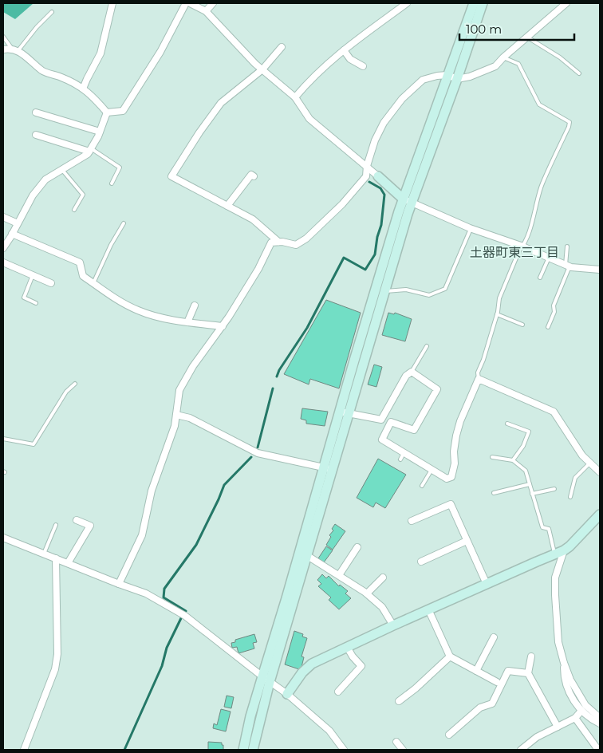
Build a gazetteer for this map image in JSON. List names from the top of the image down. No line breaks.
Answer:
{"districts":["土器町東三丁目"],"scale_bar":"100 m"}
